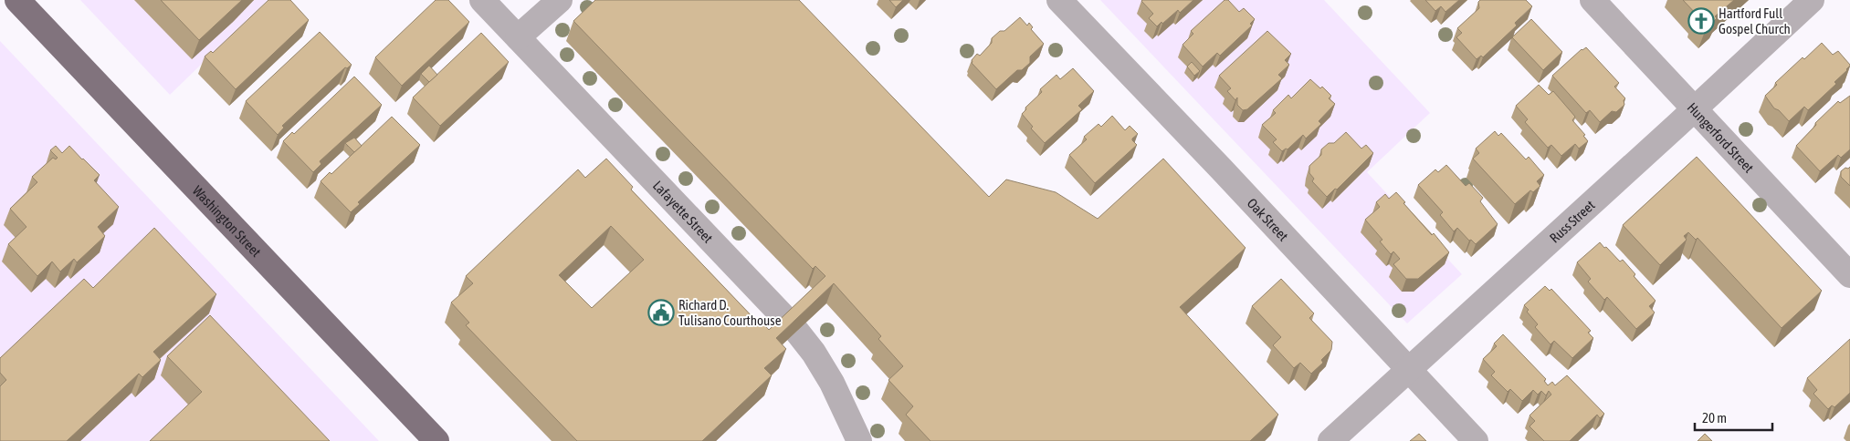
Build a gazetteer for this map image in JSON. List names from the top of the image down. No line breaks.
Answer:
{"streets":{"main road":["Washington Street"],"street":["Hungerford Street","Lafayette Street","Oak Street","Russ Street"]},"crossings":[["Hungerford Street","Russ Street"],["Oak Street","Russ Street"]],"places":{"church":["Hartford Full Gospel Church"],"public building":["Richard D. Tulisano Courthouse"]},"scale_bar":"20 m"}
